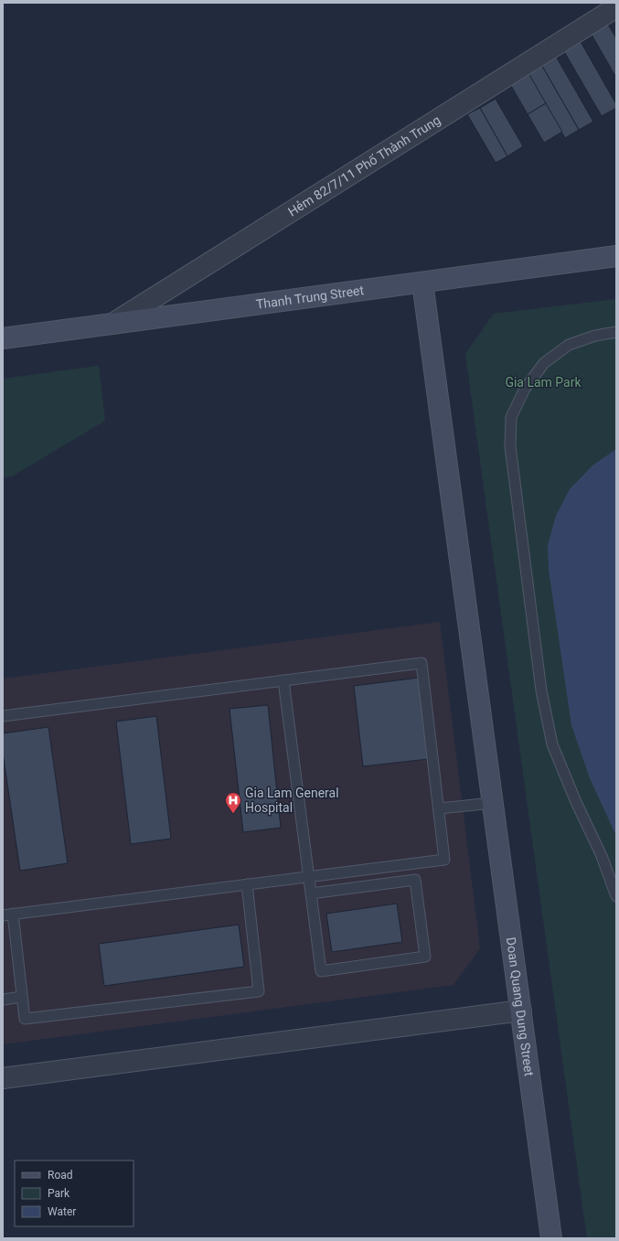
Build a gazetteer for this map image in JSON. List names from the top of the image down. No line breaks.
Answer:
{"streets":{"street":["Hẻm 82/7/11 Phố Thành Trung","Thanh Trung Street","Doan Quang Dung Street"]},"crossings":[["Hẻm 82/7/11 Phố Thành Trung","Thanh Trung Street"],["Thanh Trung Street","Doan Quang Dung Street"]],"parks":["Gia Lam Park"],"places":{"hospital":["Gia Lam General Hospital"]},"legend":["Road","Park","Water"]}
